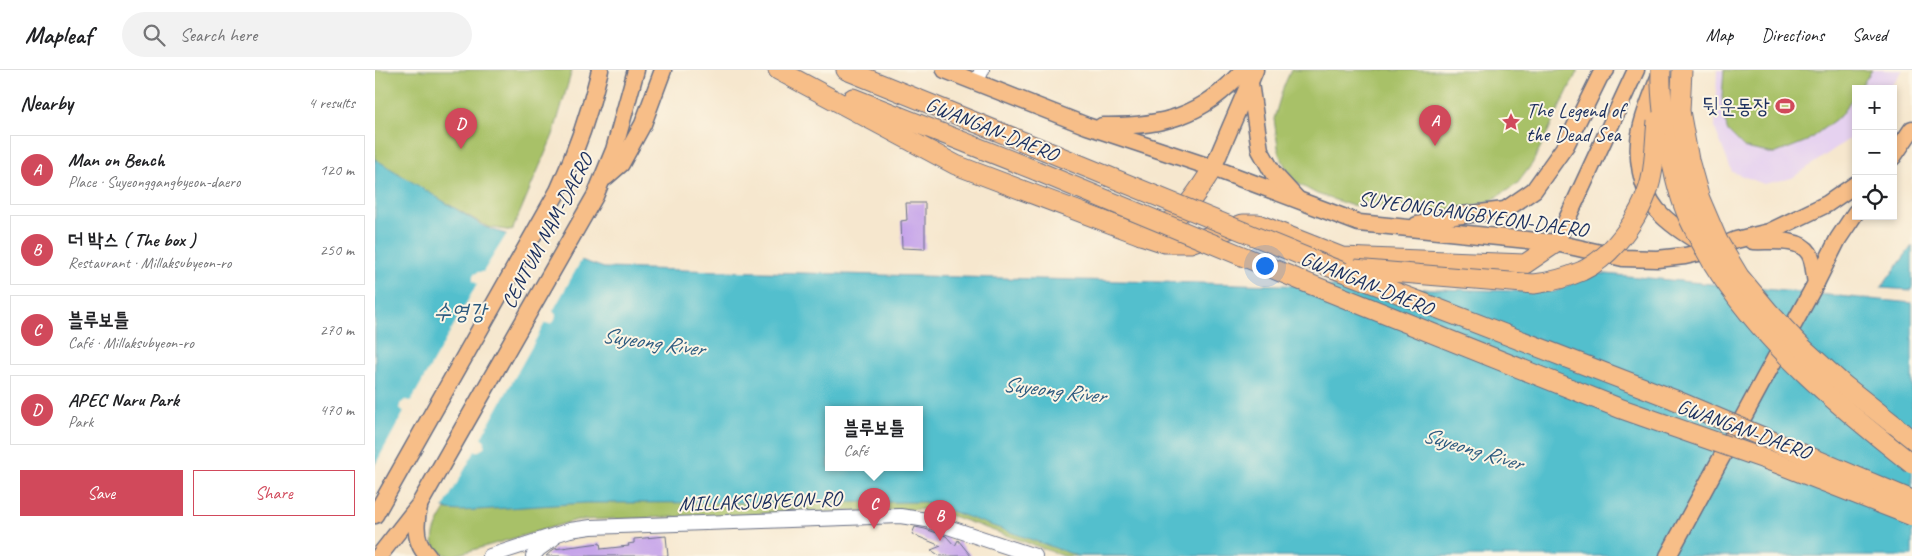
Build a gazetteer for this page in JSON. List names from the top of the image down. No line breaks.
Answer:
{"streets":{"highway":["GWANGAN-DAERO"],"main road":["SUYEONGGANGBYEON-DAERO","CENTUM NAM-DAERO"],"street":["MILLAKSUBYEON-RO"]},"water":["수영강","Suyeong River"],"places":{"sports":["뒷운동장"],"place":["The Legend of the Dead Sea"]},"page":{"header":"Mapleaf","search":"Search here","nav":["Map","Directions","Saved"],"heading":["Nearby","4 results"],"map_buttons":["+","−"],"pins":["A","D","C","B"],"list":[{"mark":"A","name":"Man on Bench","note":"Place · Suyeonggangbyeon-daero","value":"120 m"},{"mark":"B","name":"더 박스 ( The box )","note":"Restaurant · Millaksubyeon-ro","value":"250 m"},{"mark":"C","name":"블루보틀","note":"Café · Millaksubyeon-ro","value":"270 m"},{"mark":"D","name":"APEC Naru Park","note":"Park","value":"470 m"}],"popup":["블루보틀","Café"],"buttons":["Save","Share"]}}
